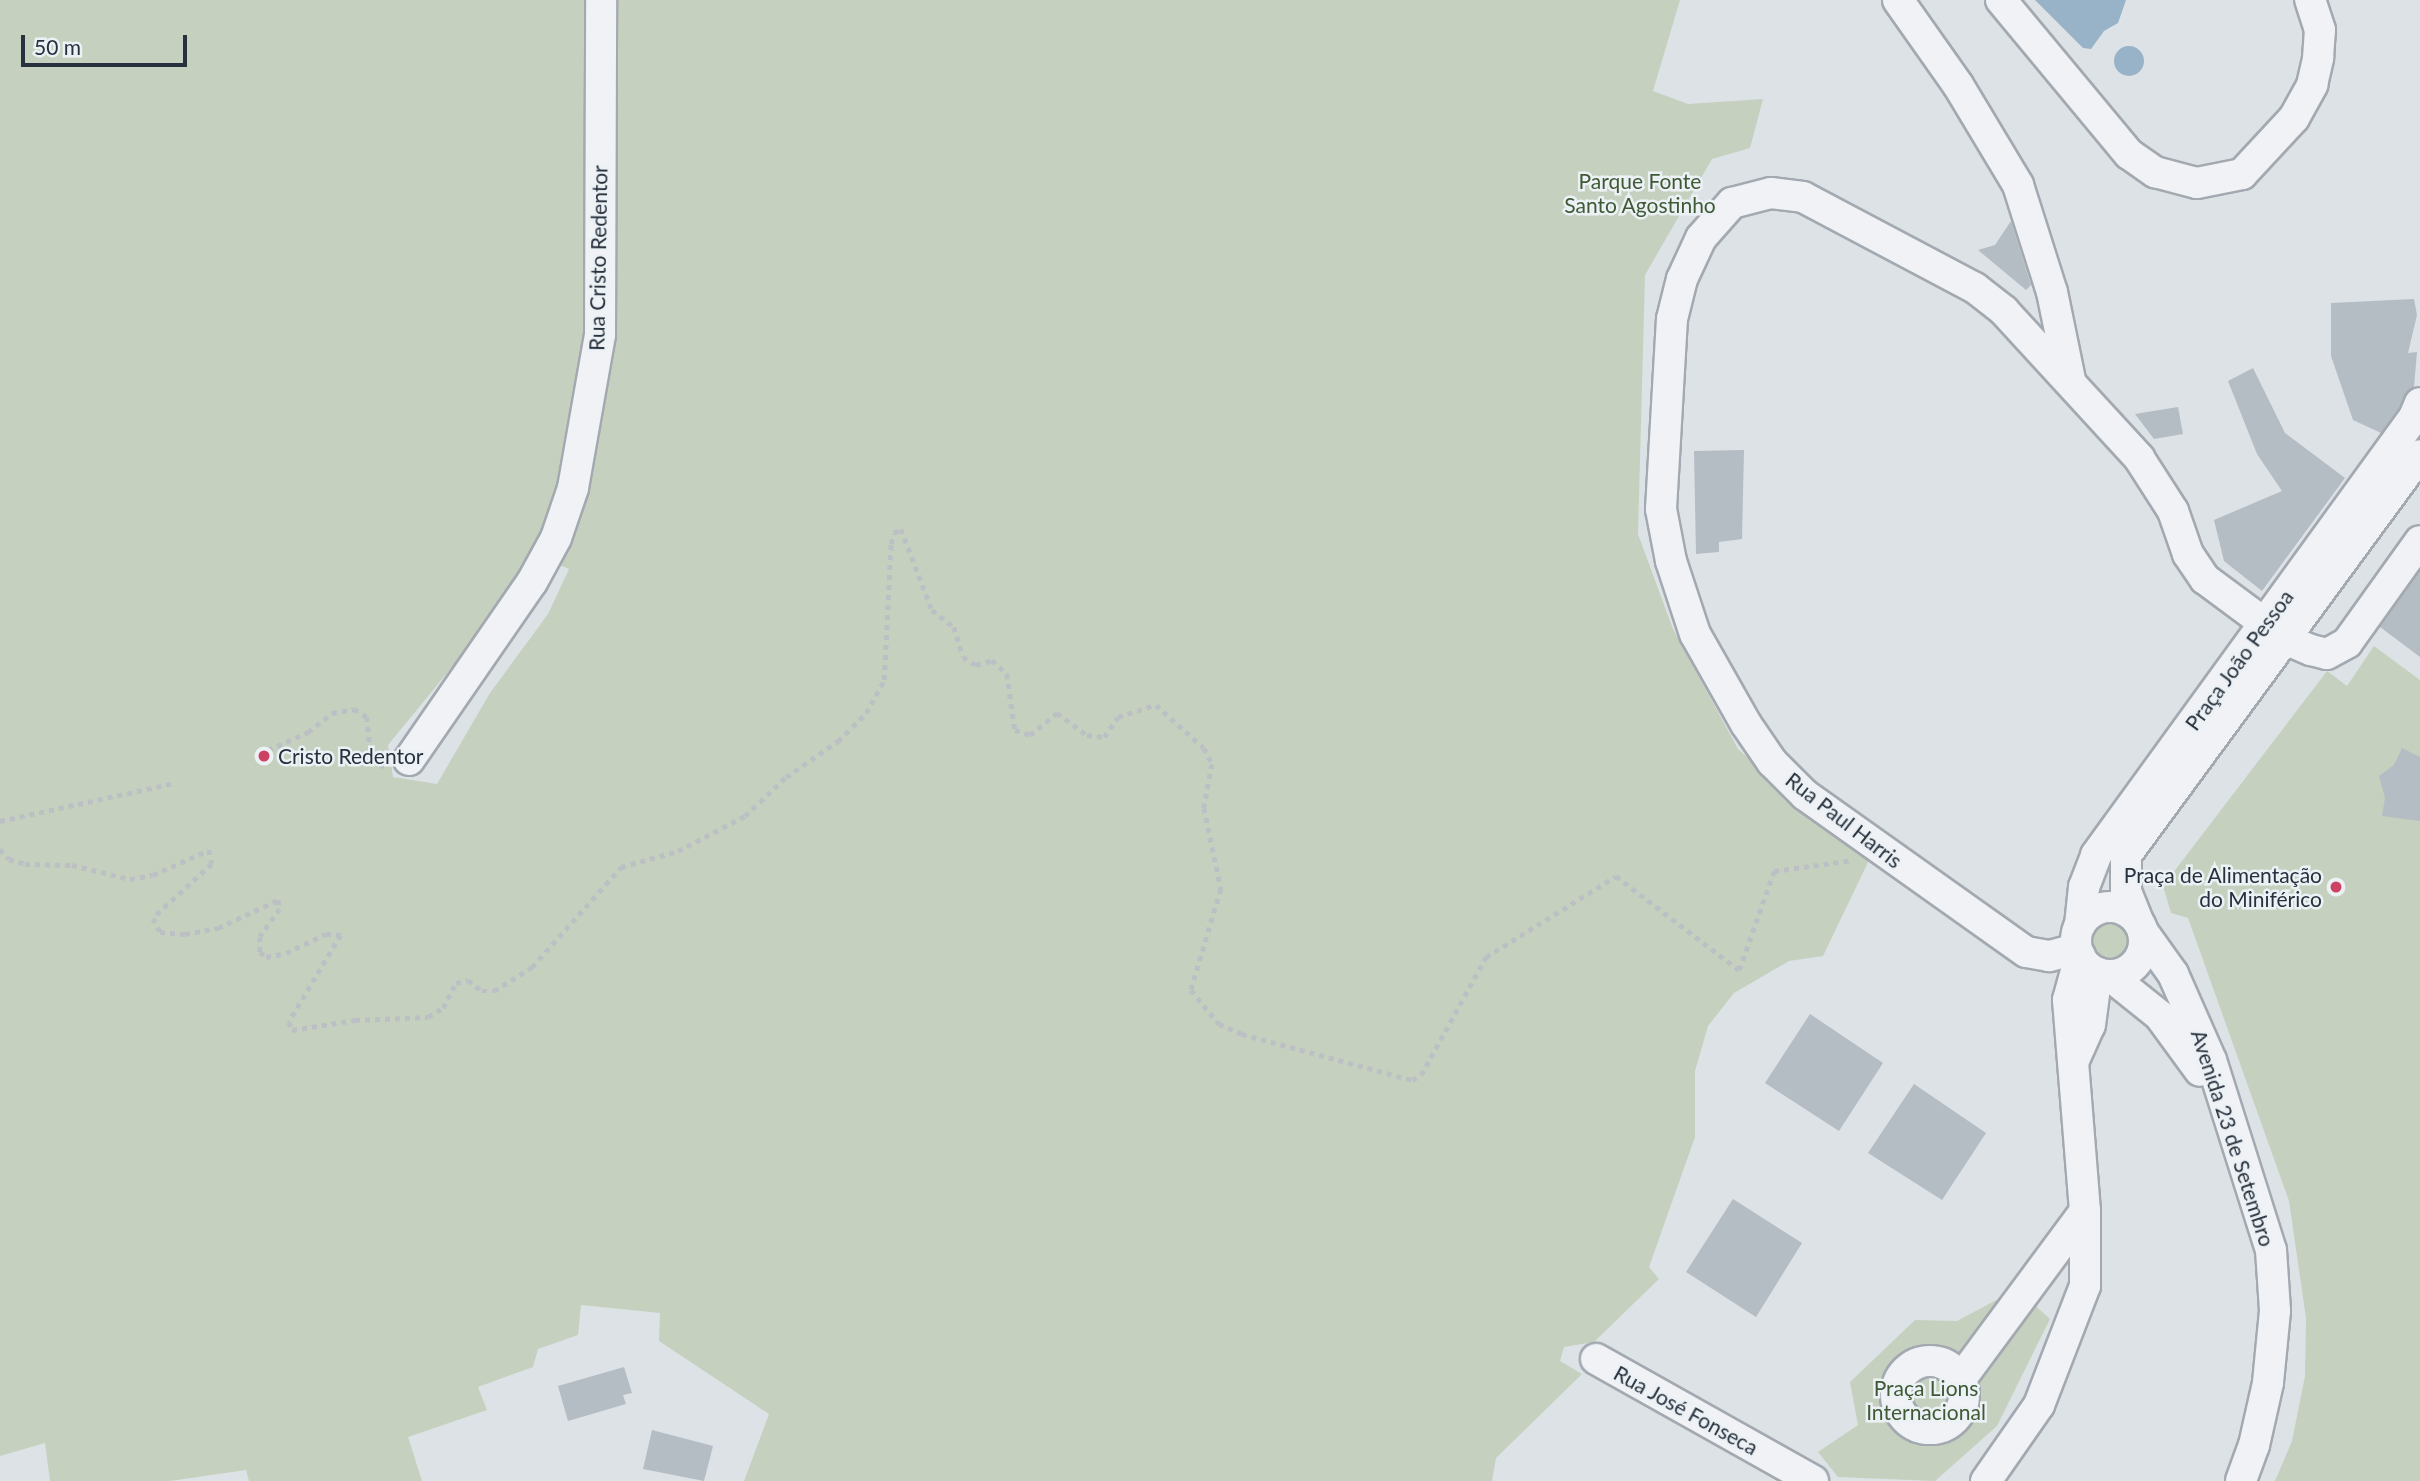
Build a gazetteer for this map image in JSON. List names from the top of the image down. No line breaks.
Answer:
{"streets":{"street":["Rua Cristo Redentor","Praça João Pessoa","Rua Paul Harris","Avenida 23 de Setembro","Rua José Fonseca"]},"crossings":[["Praça João Pessoa","Rua Paul Harris"],["Praça João Pessoa","Avenida 23 de Setembro"]],"parks":["Parque Fonte Santo Agostinho","Praça Lions Internacional"],"places":["Cristo Redentor","Praça de Alimentação do Miniférico"],"scale_bar":"50 m"}
